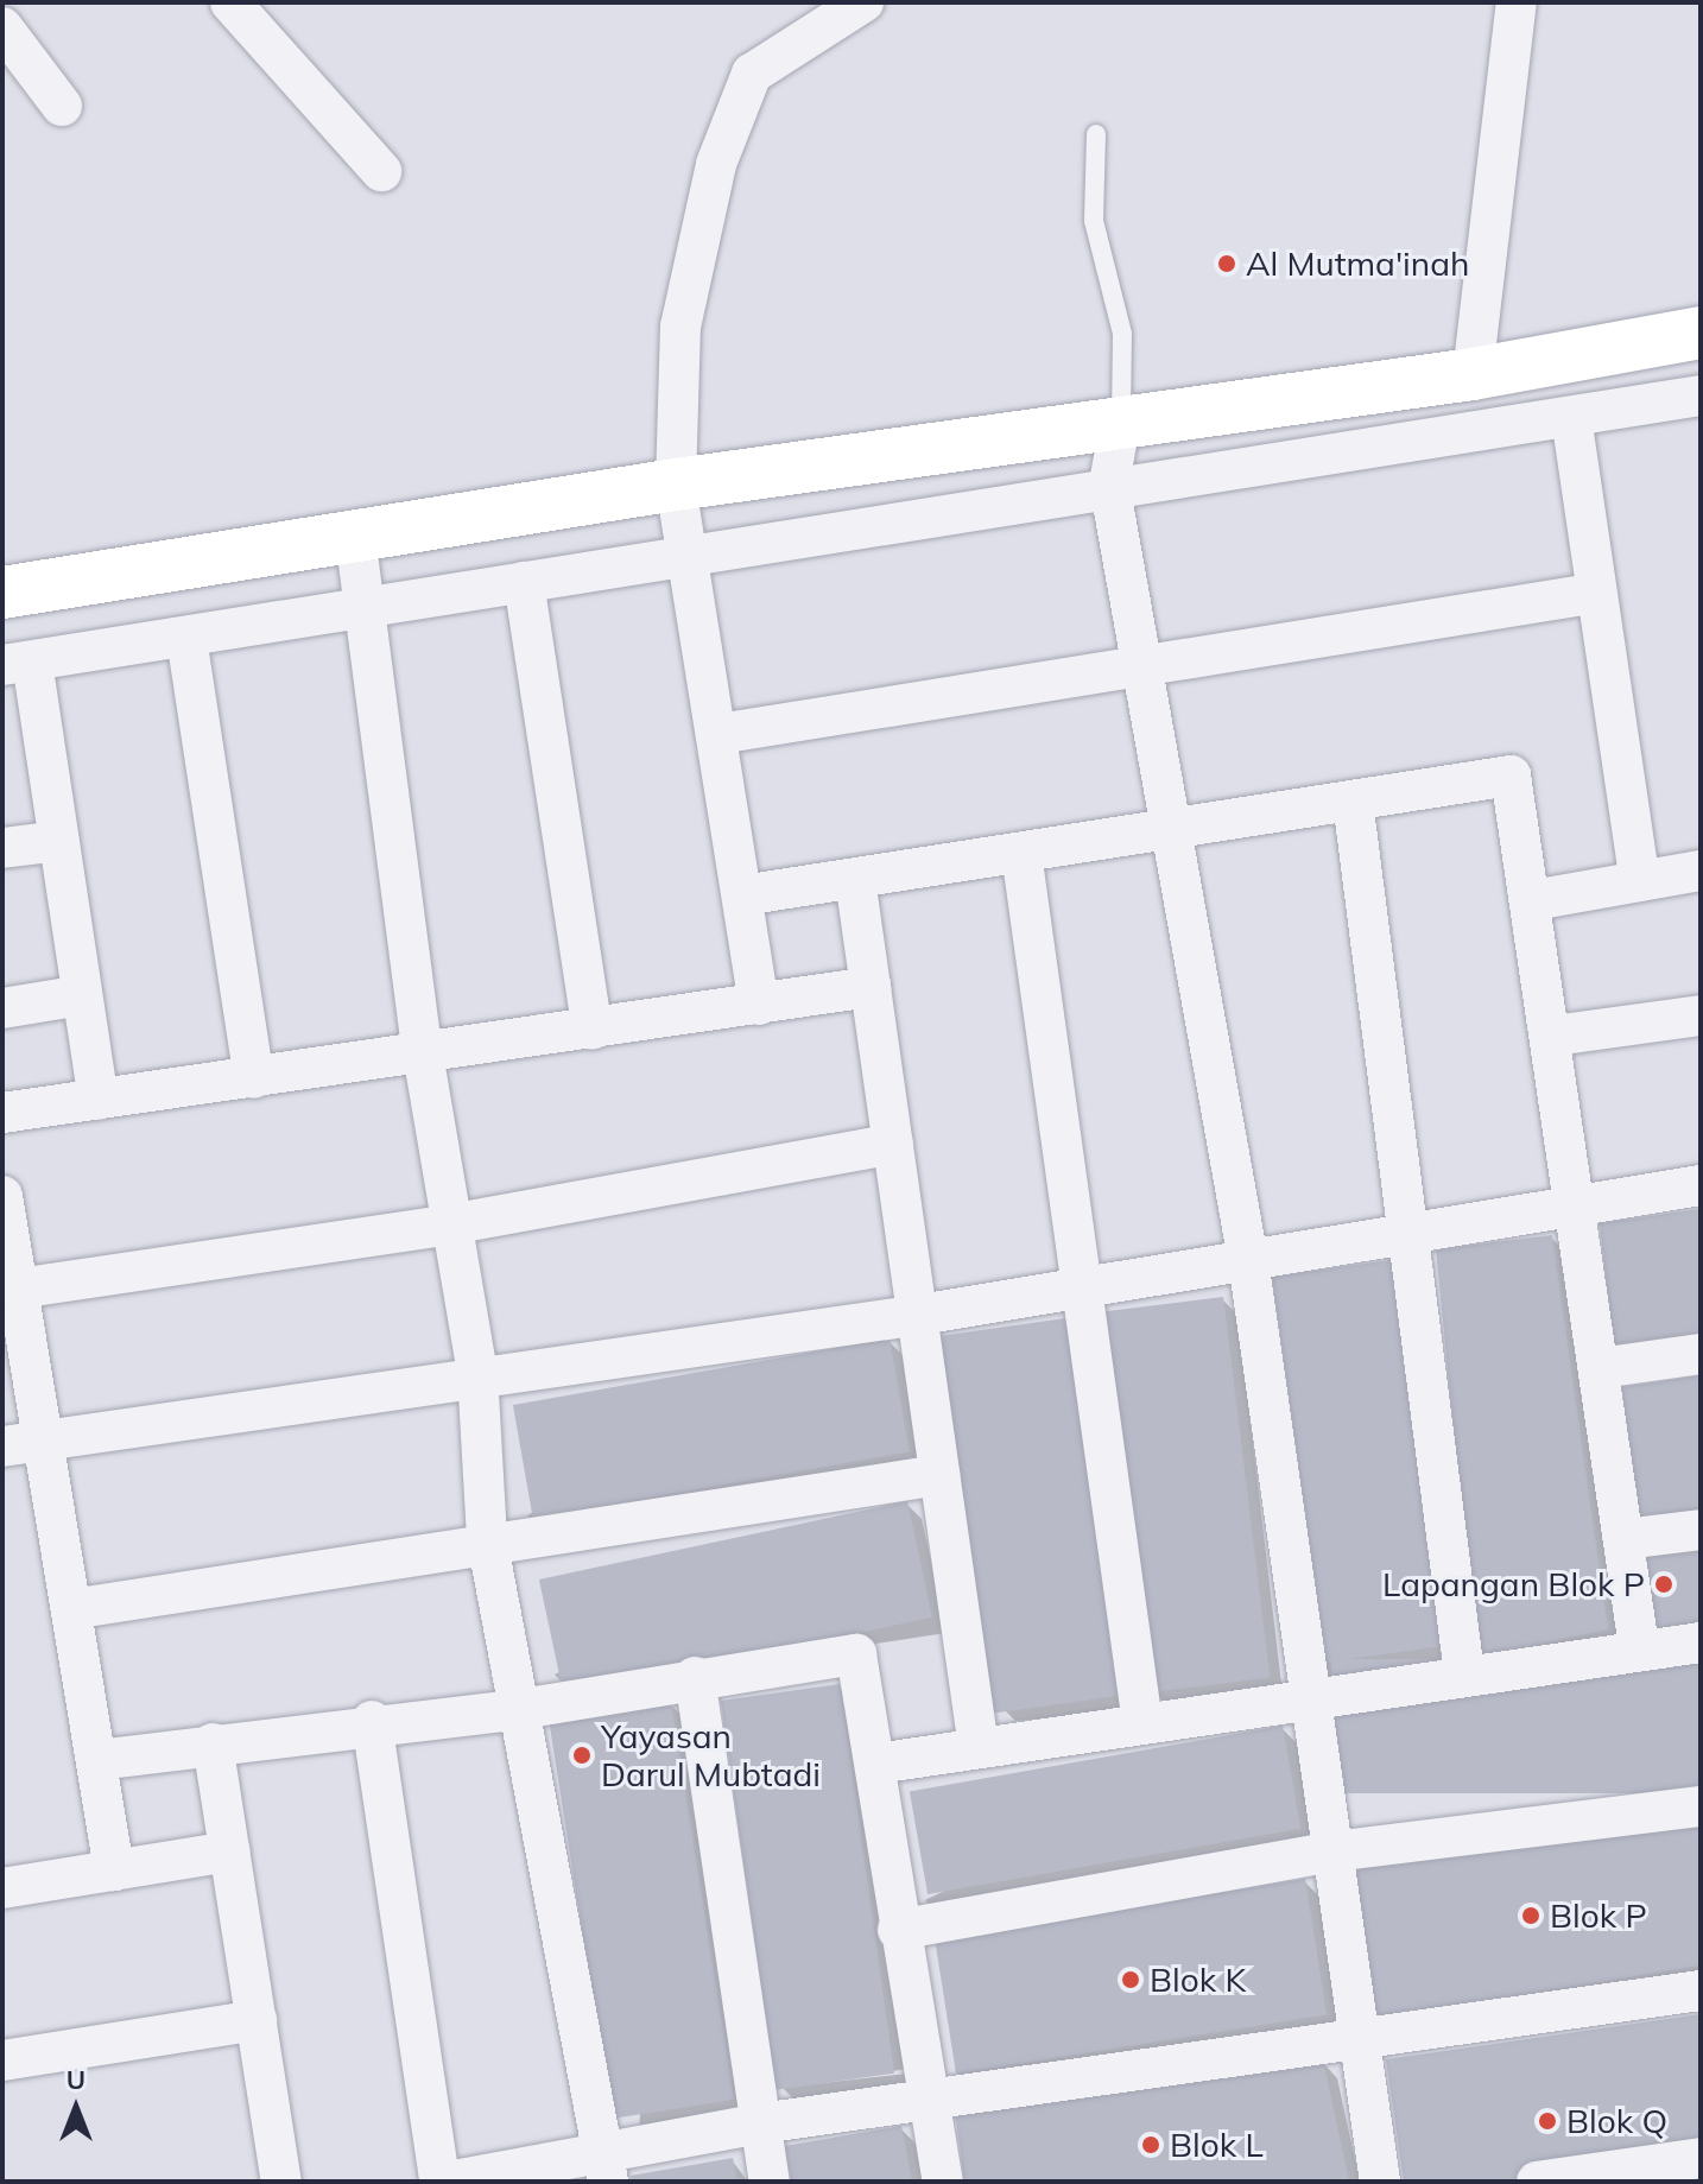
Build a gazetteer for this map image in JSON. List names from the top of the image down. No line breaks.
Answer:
{"places":["Al Mutma'inah","Lapangan Blok P","Yayasan Darul Mubtadi","Blok P","Blok K","Blok Q","Blok L"],"north":"top"}
